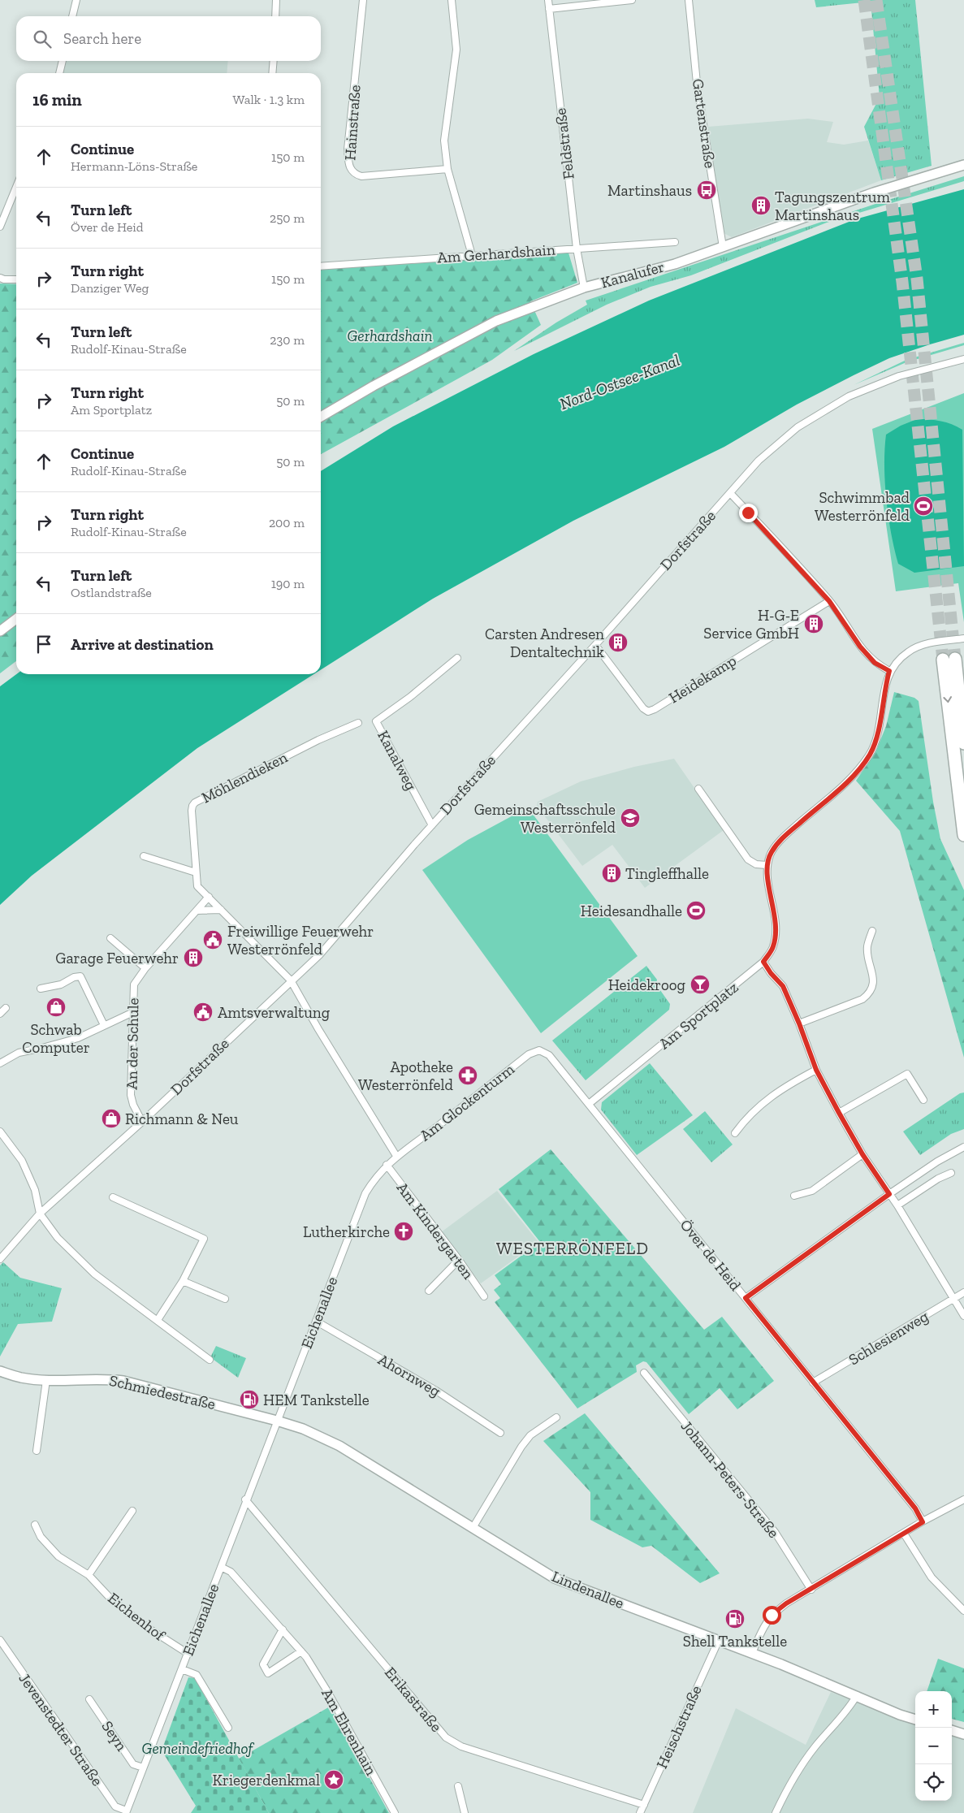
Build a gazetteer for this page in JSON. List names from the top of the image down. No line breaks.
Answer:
{"streets":{"street":["Hainstraße","Gartenstraße","Feldstraße","Am Gerhardshain","Kanalufer","Dorfstraße","Heidekamp","Kanalweg","Möhlendieken","Am Sportplatz","An der Schule","Am Glockenturm","Am Kindergarten","Över de Heid","Eichenallee","Schlesienweg","Ahornweg","Schmiedestraße","Johann-Peters-Straße","Lindenallee","Eichenhof","Erikastraße","Heischstraße","Jevenstedter Straße","Am Ehrenhain","Seyn"]},"crossings":[["Gartenstraße","Kanalufer"],["Feldstraße","Am Gerhardshain"],["Feldstraße","Kanalufer"],["Dorfstraße","Heidekamp"],["Dorfstraße","Kanalweg"],["Dorfstraße","Möhlendieken"],["Dorfstraße","An der Schule"],["Möhlendieken","An der Schule"],["Am Sportplatz","Över de Heid"],["Am Glockenturm","Över de Heid"],["Am Glockenturm","Eichenallee"],["Am Kindergarten","Eichenallee"],["Över de Heid","Schlesienweg"],["Eichenallee","Ahornweg"],["Eichenallee","Schmiedestraße"],["Eichenallee","Lindenallee"],["Eichenallee","Eichenhof"],["Eichenallee","Erikastraße"],["Eichenallee","Jevenstedter Straße"],["Eichenallee","Am Ehrenhain"],["Eichenallee","Seyn"],["Schmiedestraße","Lindenallee"],["Lindenallee","Heischstraße"],["Erikastraße","Heischstraße"]],"districts":["WESTERRÖNFELD"],"water":["Nord-Ostsee-Kanal"],"parks":["Gerhardshain","Gemeindefriedhof"],"places":{"bus stop":["Martinshaus"],"building":["Tagungszentrum Martinshaus","H-G-E Service GmbH","Carsten Andresen Dentaltechnik","Tingleffhalle","Garage Feuerwehr"],"sports":["Schwimmbad Westerrönfeld","Heidesandhalle"],"school or university":["Gemeinschaftsschule Westerrönfeld"],"public building":["Freiwillige Feuerwehr Westerrönfeld","Amtsverwaltung"],"bar":["Heidekroog"],"shop":["Schwab Computer","Richmann & Neu"],"pharmacy":["Apotheke Westerrönfeld"],"church":["Lutherkirche"],"fuel station":["HEM Tankstelle","Shell Tankstelle"],"place":["Kriegerdenkmal"]},"page":{"search":"Search here","heading":["16 min","Walk · 1.3 km"],"list":[["Continue","Hermann-Löns-Straße","150 m"],["Turn left","Över de Heid","250 m"],["Turn right","Danziger Weg","150 m"],["Turn left","Rudolf-Kinau-Straße","230 m"],["Turn right","Am Sportplatz","50 m"],["Continue","Rudolf-Kinau-Straße","50 m"],["Turn right","Rudolf-Kinau-Straße","200 m"],["Turn left","Ostlandstraße","190 m"],"Arrive at destination"],"map_buttons":["+","−"]}}
